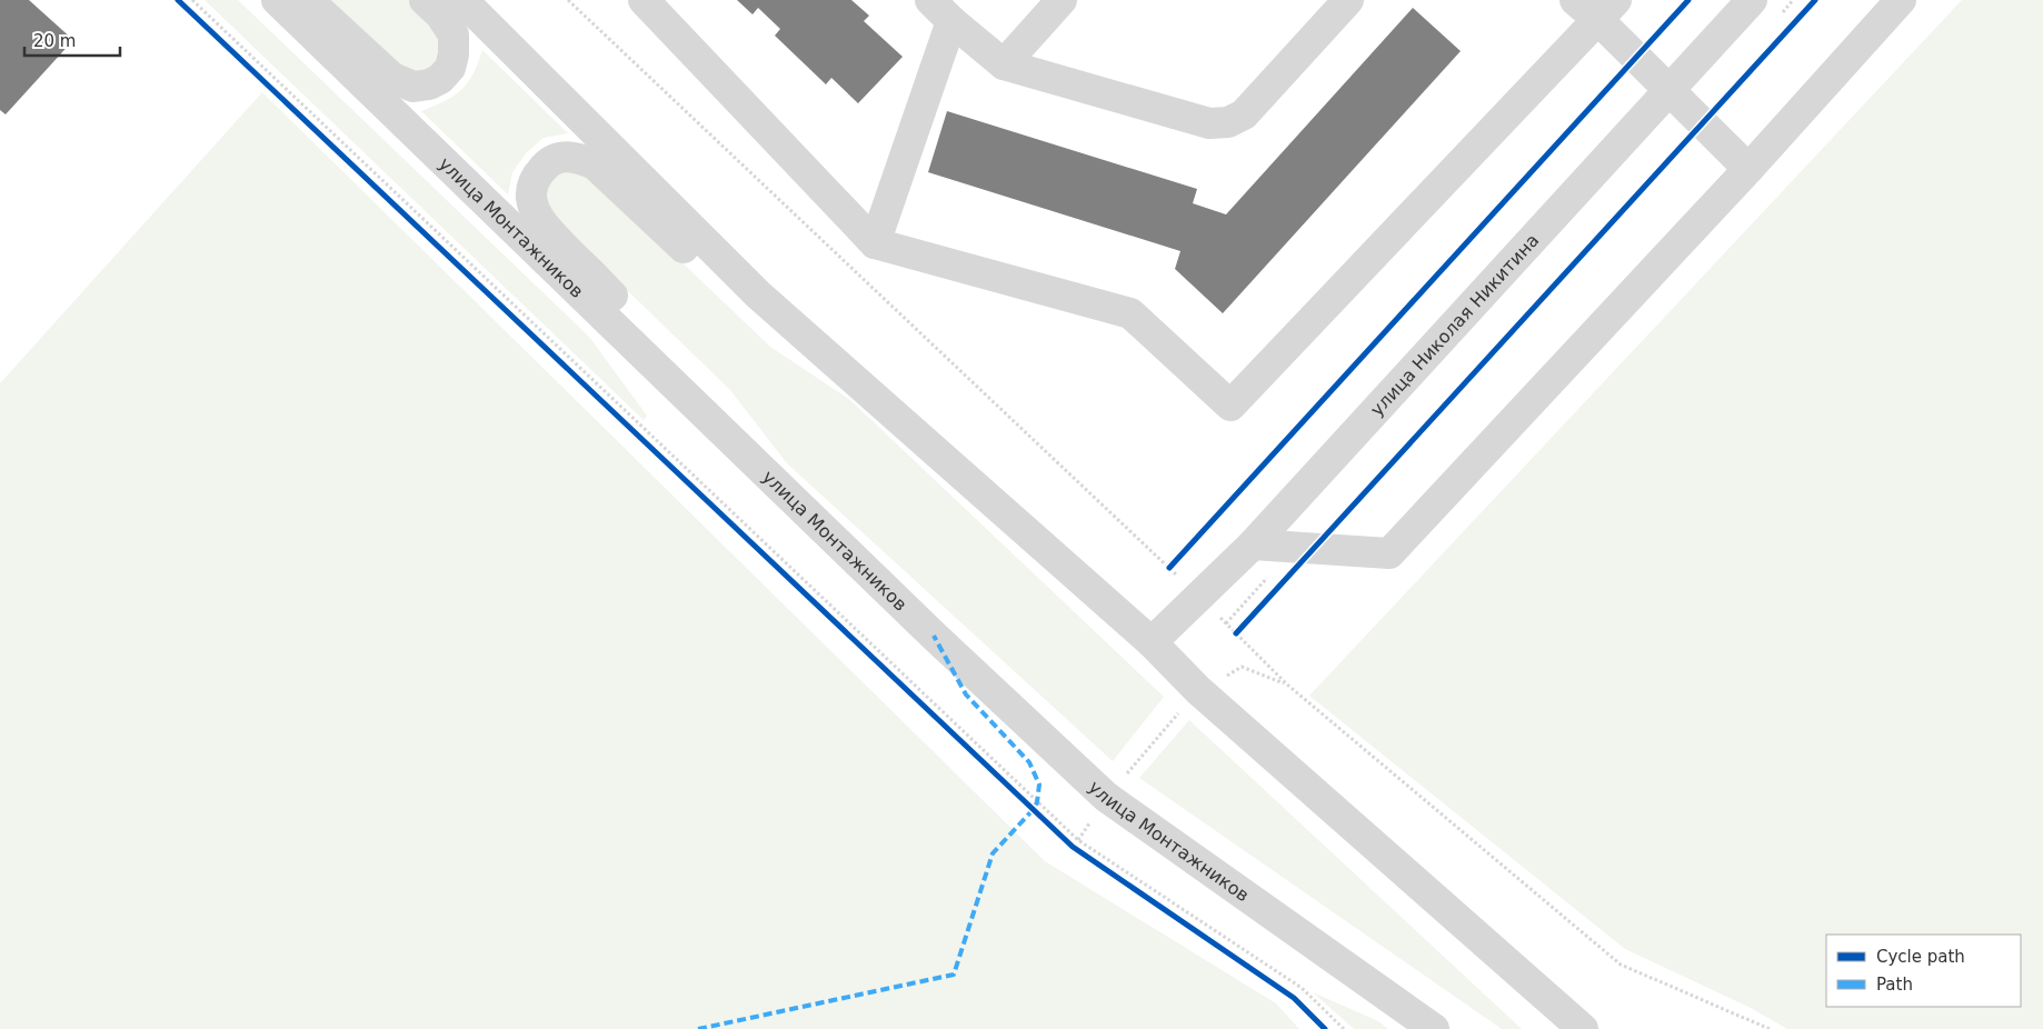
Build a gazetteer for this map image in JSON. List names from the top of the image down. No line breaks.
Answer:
{"streets":{"street":["улица Монтажников","улица Николая Никитина"]},"legend":["Cycle path","Path"],"scale_bar":"20 m"}
